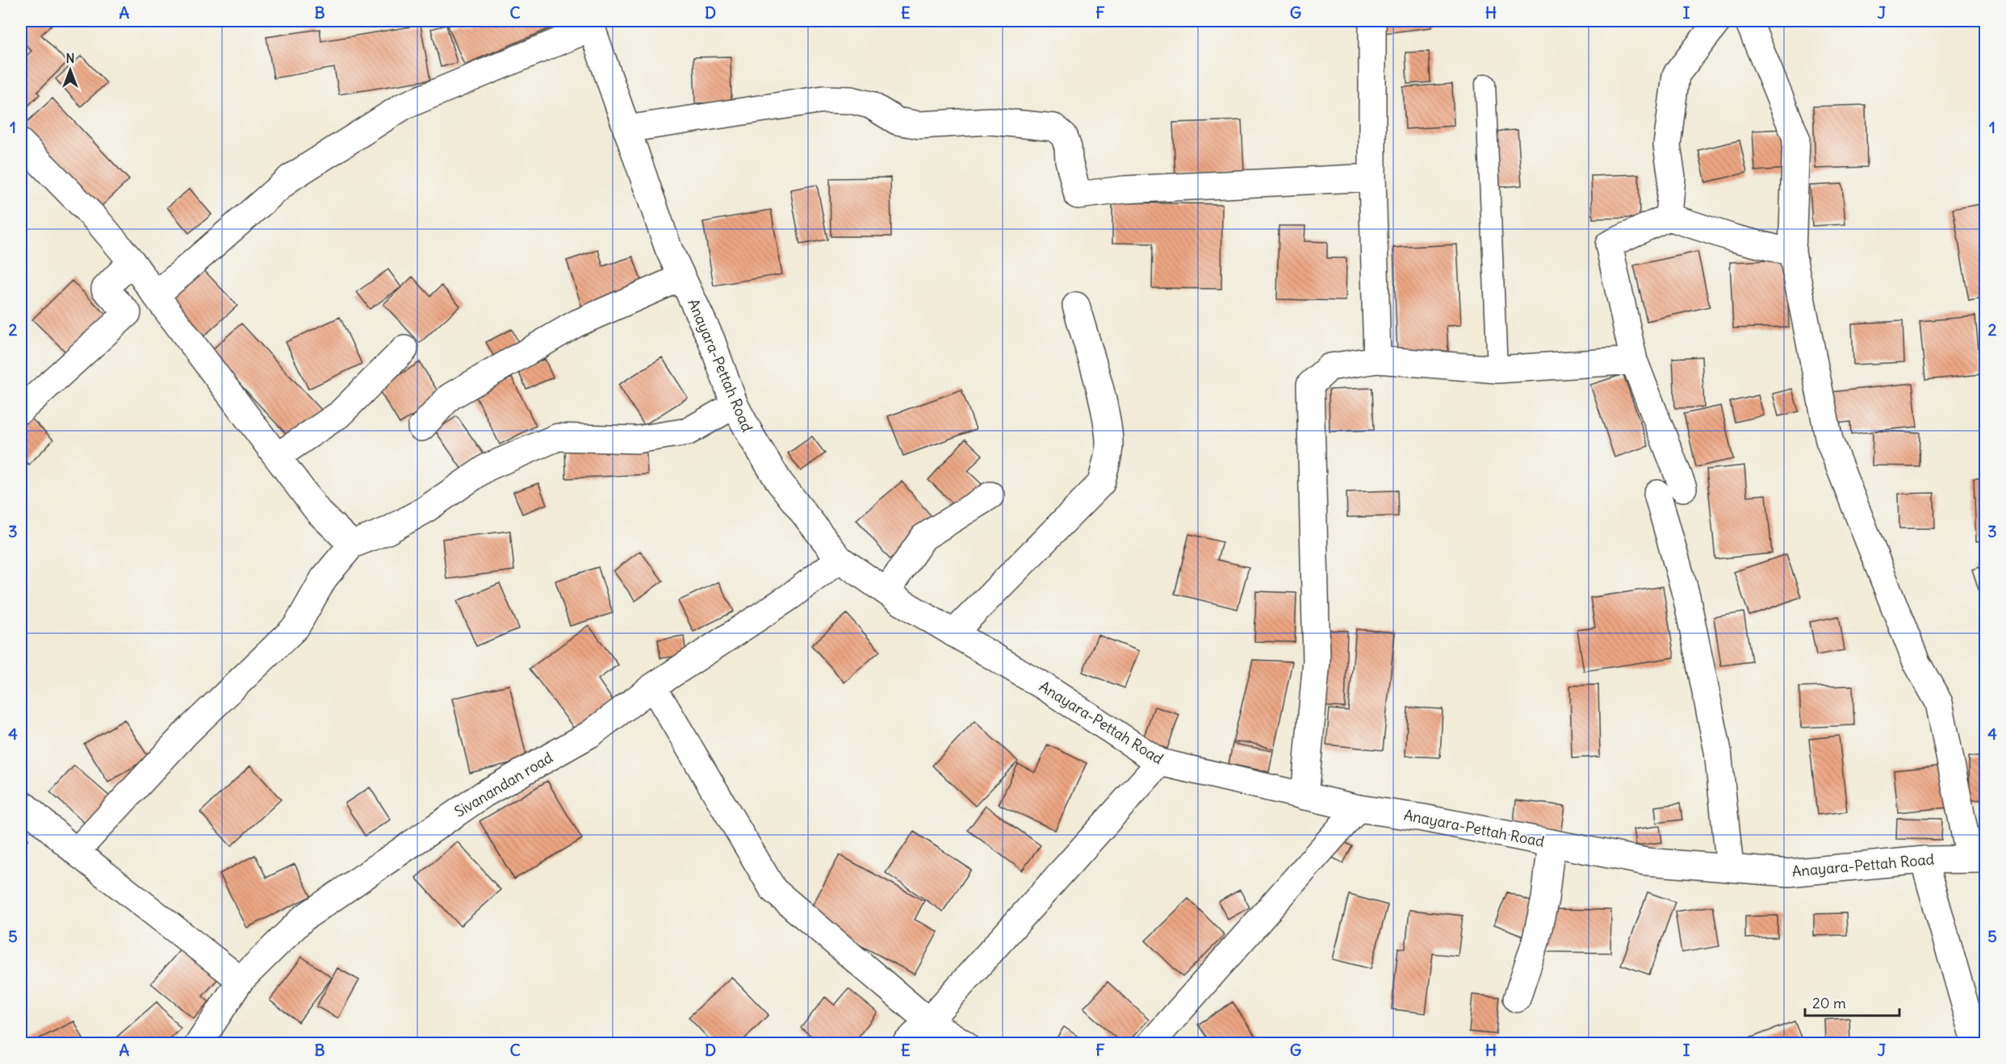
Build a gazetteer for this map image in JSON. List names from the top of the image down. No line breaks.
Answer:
{"streets":{"street":["Anayara-Pettah Road","Sivanandan road"]},"crossings":[["Anayara-Pettah Road","Sivanandan road"]],"scale_bar":"20 m","north":"top","grid":{"columns":["A","B","C","D","E","F","G","H","I","J"],"rows":["1","2","3","4","5"]}}
